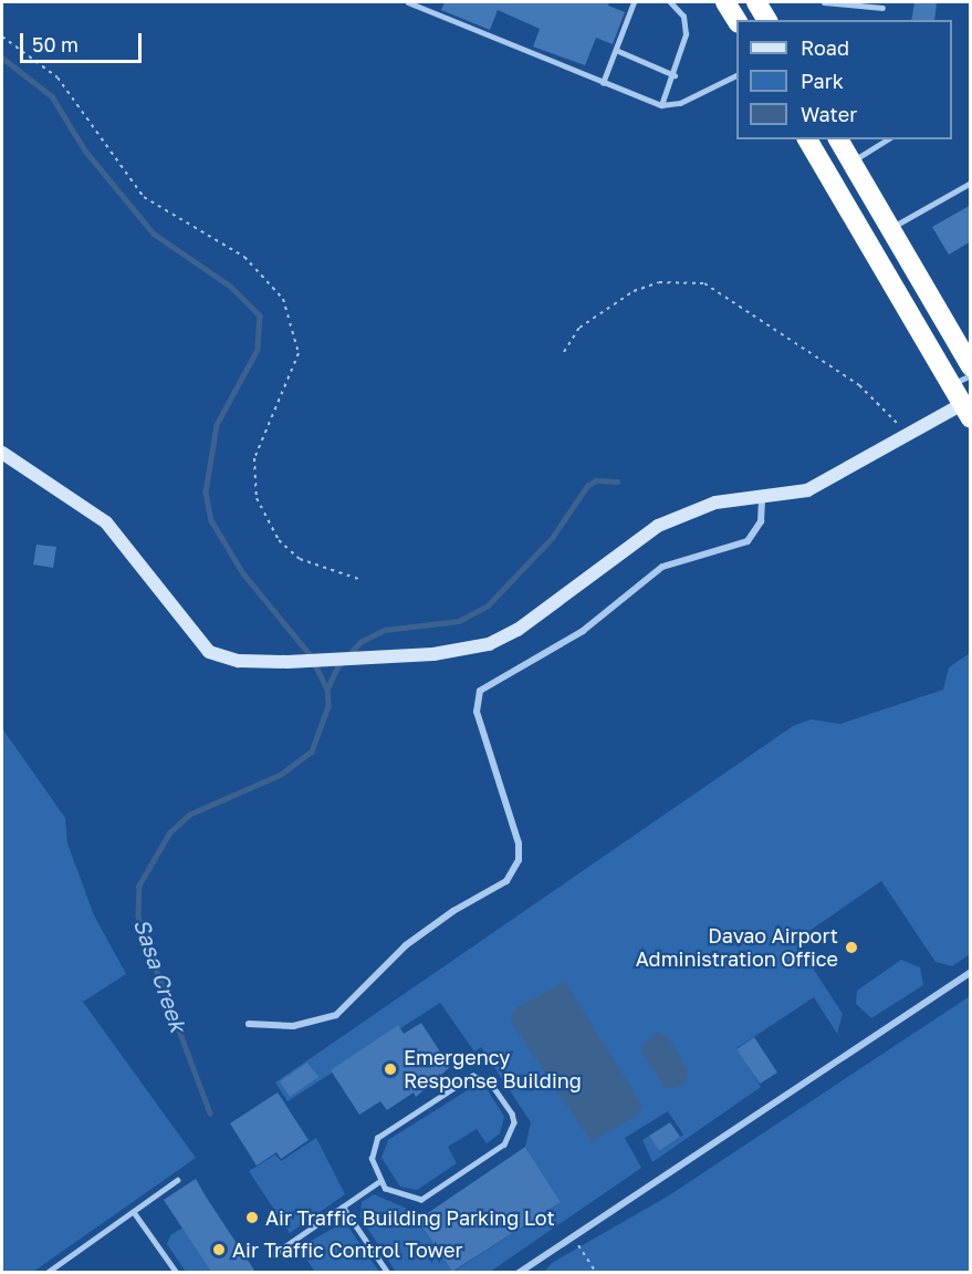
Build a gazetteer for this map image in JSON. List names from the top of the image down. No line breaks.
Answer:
{"water":["Sasa Creek"],"places":["Davao Airport Administration Office","Emergency Response Building","Air Traffic Building Parking Lot","Air Traffic Control Tower"],"legend":["Road","Park","Water"],"scale_bar":"50 m"}
